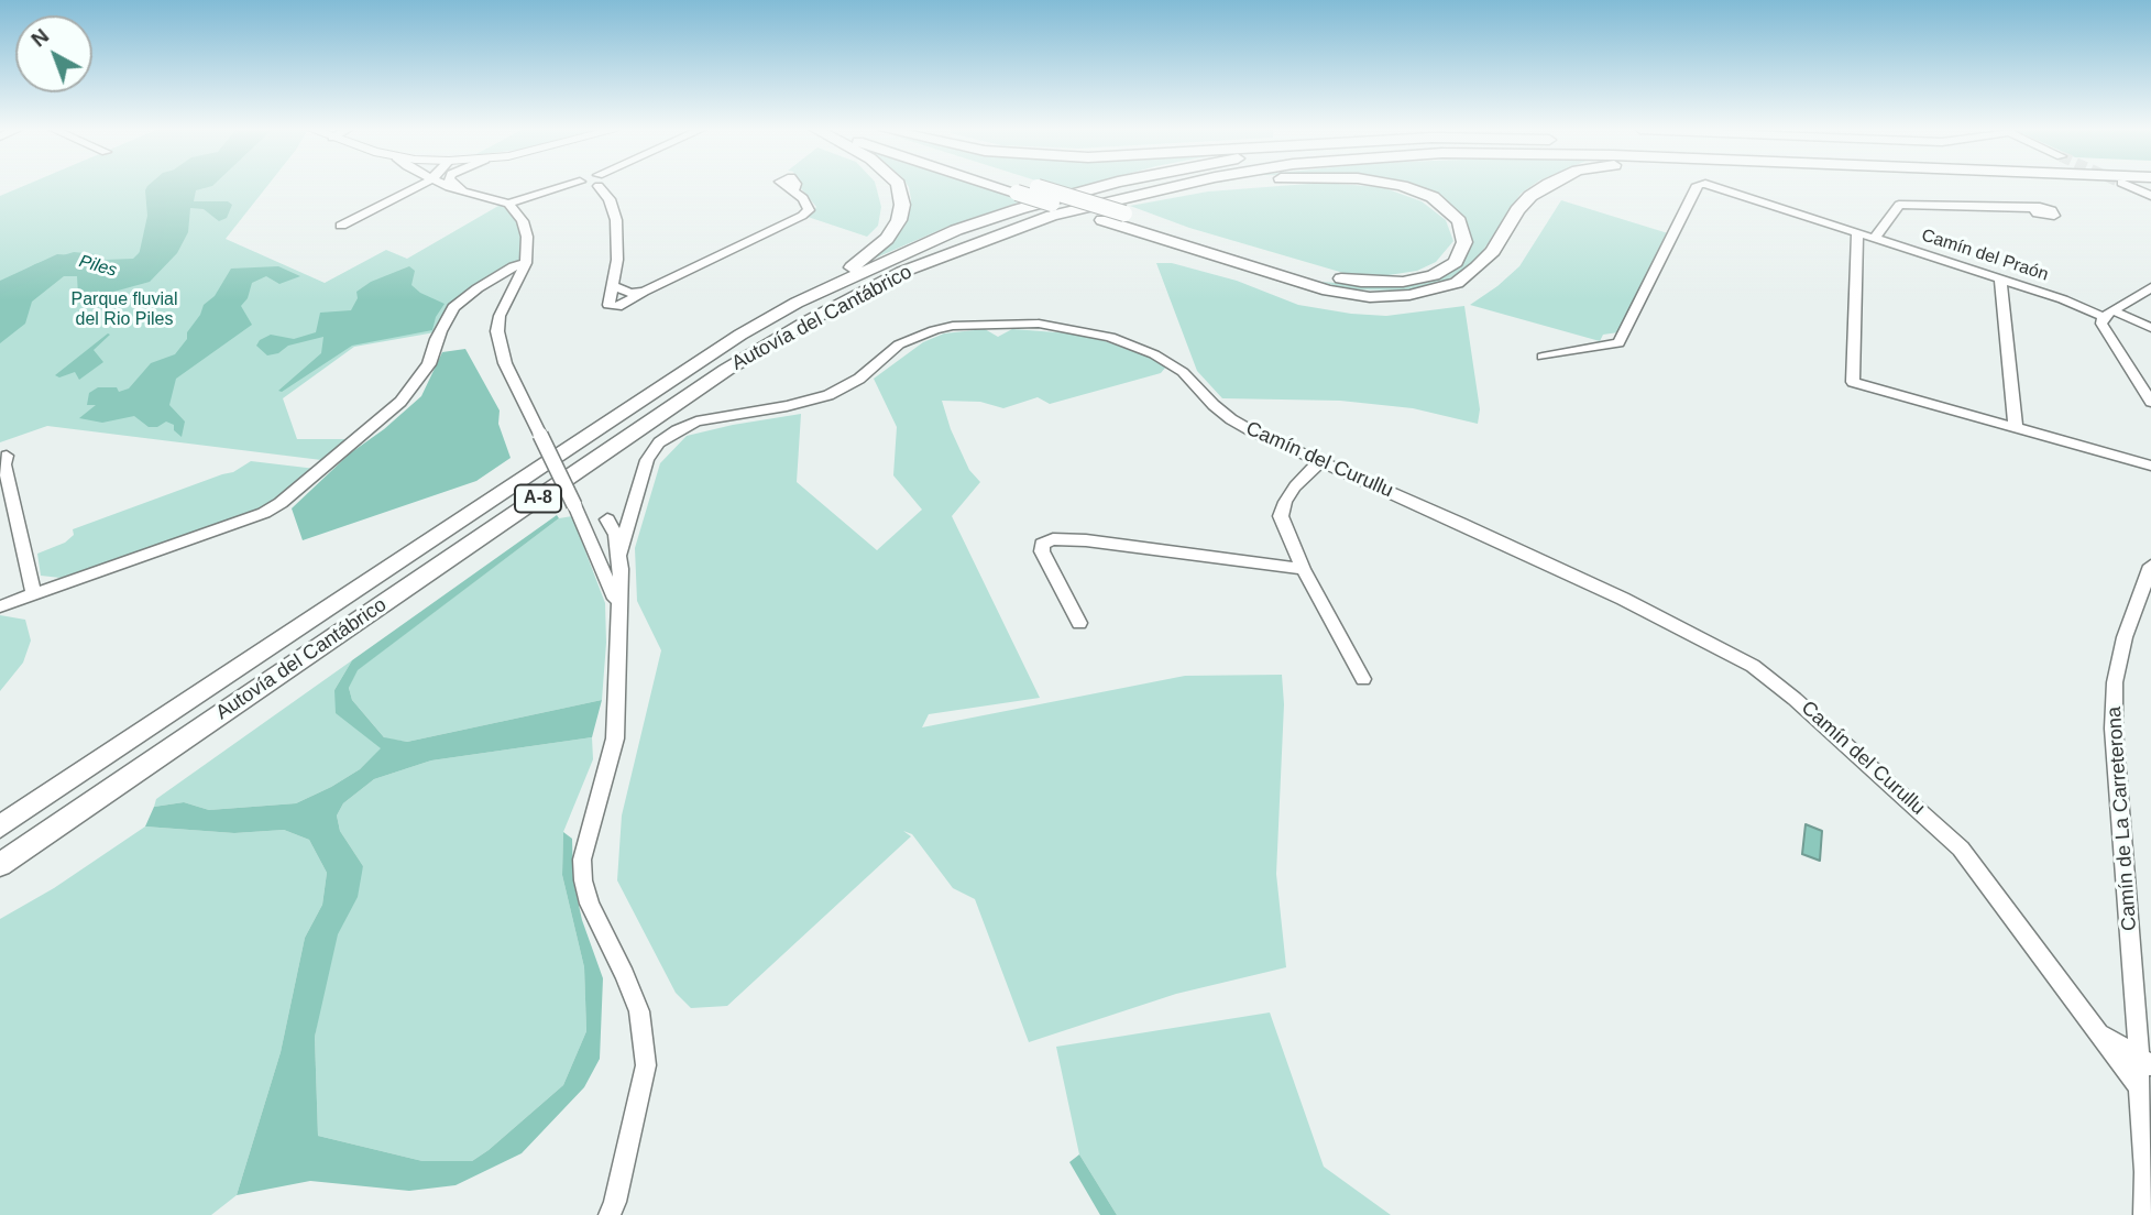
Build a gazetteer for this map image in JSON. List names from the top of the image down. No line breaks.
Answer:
{"streets":{"highway":["Autovía del Cantábrico","A-8"],"street":["Camín del Praón","Camín del Curullu","Camín de La Carreterona"]},"crossings":[["Camín del Curullu","Camín de La Carreterona"]],"water":["Piles"],"parks":["Parque fluvial del Rio Piles"],"north":"top left"}
